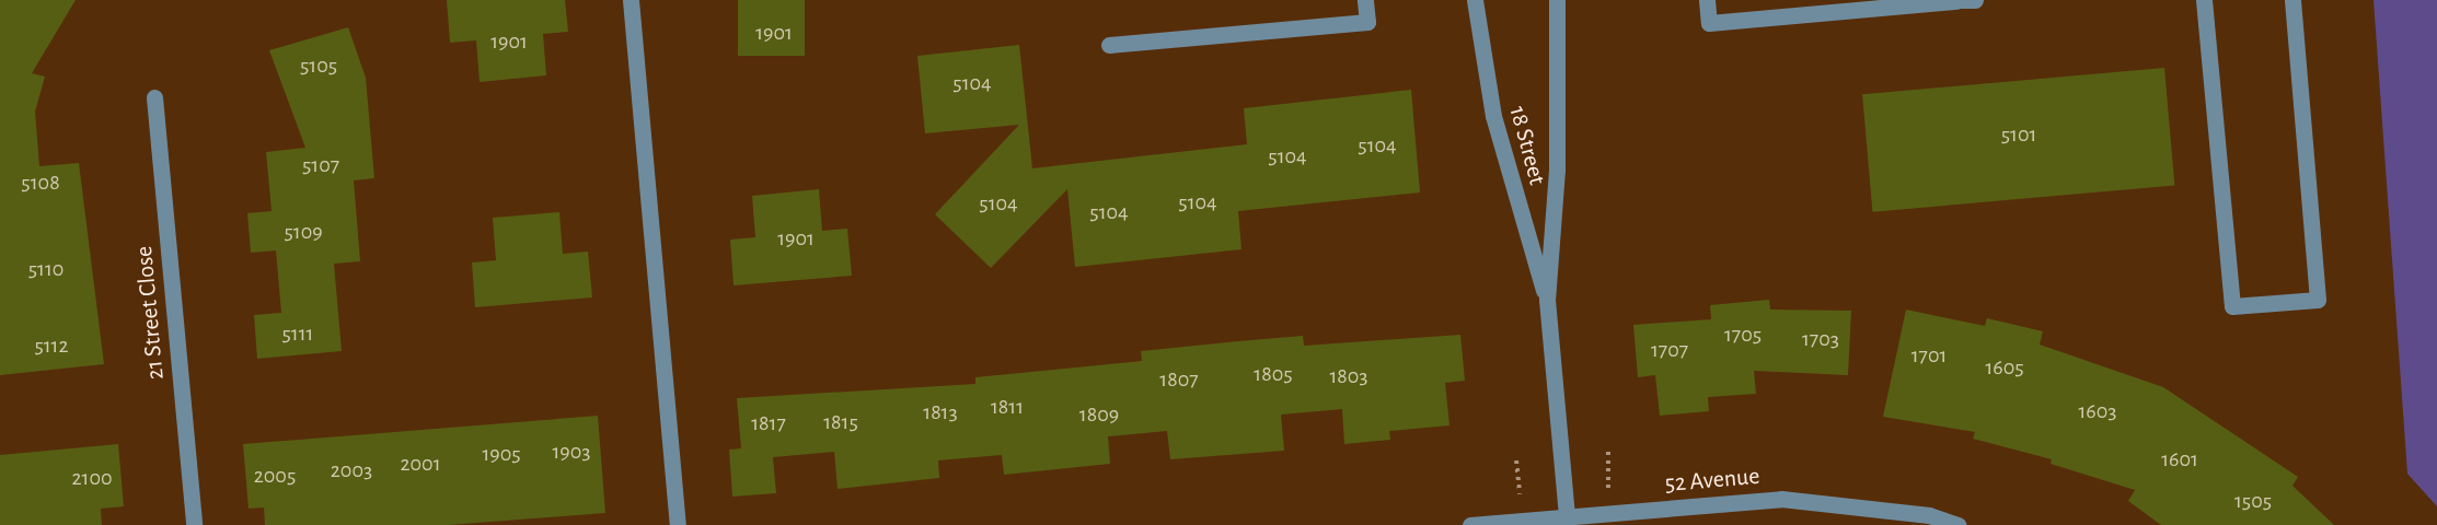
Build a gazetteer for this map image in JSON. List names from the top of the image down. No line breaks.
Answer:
{"streets":{"street":["18 Street","21 Street Close","52 Avenue"]},"crossings":[["18 Street","52 Avenue"]],"house_numbers":["1901","1901","5105","5104","5101","5104","5104","5107","5108","5104","5104","5104","5109","1901","5110","5111","1705","1703","5112","1707","1701","1605","1805","1803","1807","1811","1603","1813","1809","1815","1817","1903","1905","1601","2001","2003","2005","2100","1505"]}
